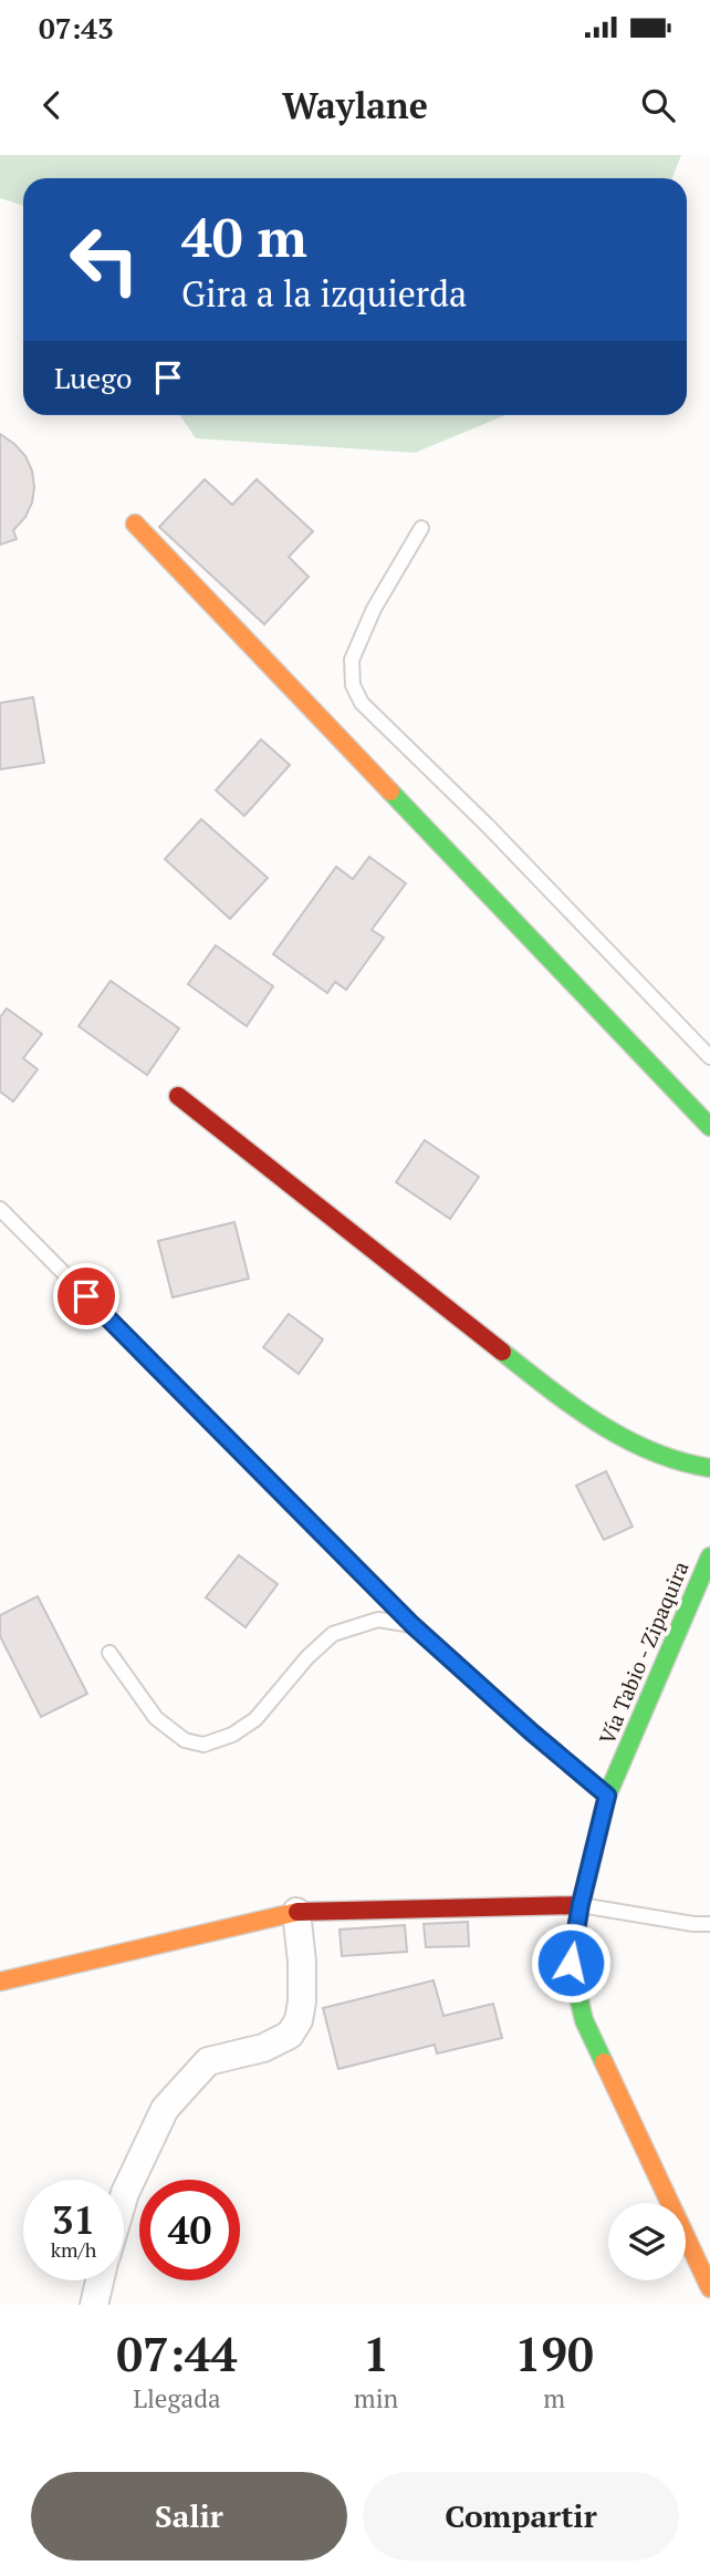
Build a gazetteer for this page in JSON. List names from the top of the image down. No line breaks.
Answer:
{"streets":{"street":["Vía Tabio - Zipaquira"]},"page":{"status":"07:43","header":"Waylane","turn":["40 m","Gira a la izquierda"],"then":"Luego","speed":"31 km/h","limit":"40","eta":["07:44","Llegada","1","min","190","m"],"buttons":["Salir","Compartir"]}}
